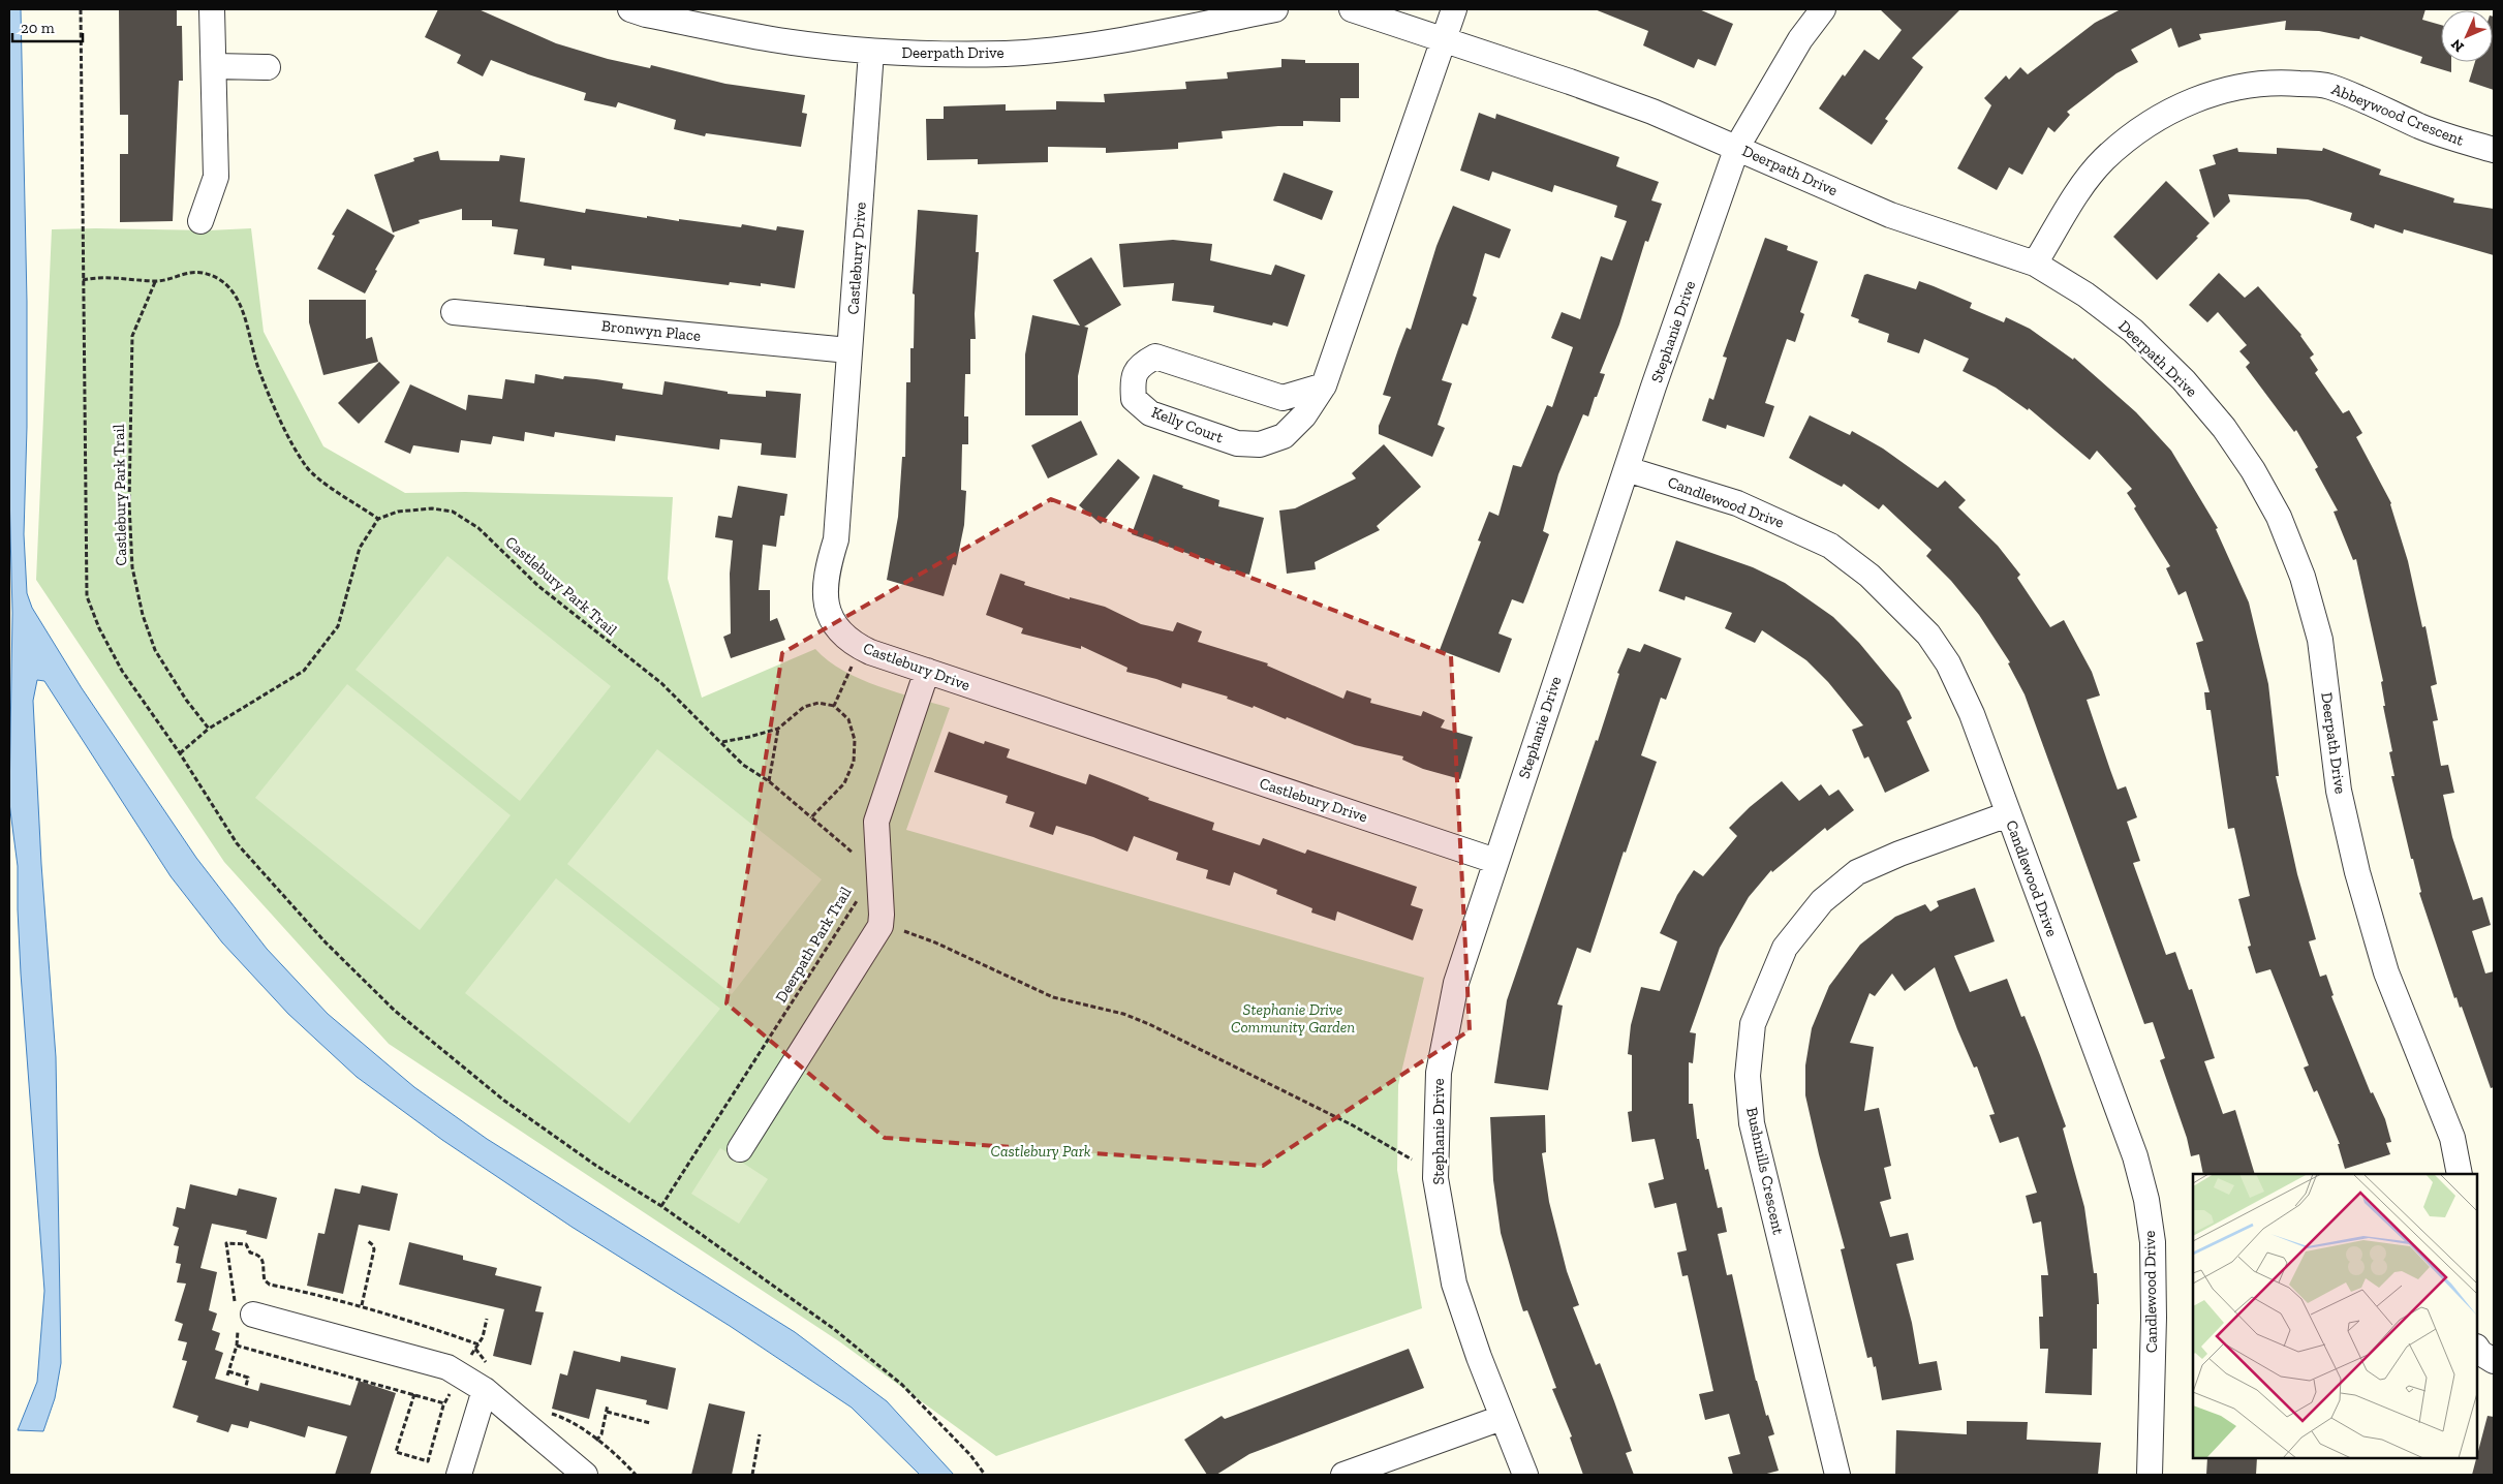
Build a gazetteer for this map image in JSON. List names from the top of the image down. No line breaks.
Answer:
{"streets":{"street":["Deerpath Drive","Abbeywood Crescent","Castlebury Drive","Bronwyn Place","Stephanie Drive","Kelly Court","Candlewood Drive","Bushmills Crescent"],"path":["Castlebury Park Trail","Deerpath Park Trail"]},"crossings":[["Deerpath Drive","Abbeywood Crescent"],["Deerpath Drive","Castlebury Drive"],["Deerpath Drive","Stephanie Drive"],["Deerpath Drive","Kelly Court"],["Castlebury Drive","Bronwyn Place"],["Castlebury Drive","Stephanie Drive"],["Stephanie Drive","Candlewood Drive"],["Candlewood Drive","Bushmills Crescent"]],"parks":["Stephanie Drive Community Garden","Castlebury Park"],"scale_bar":"20 m","north":"bottom left"}
